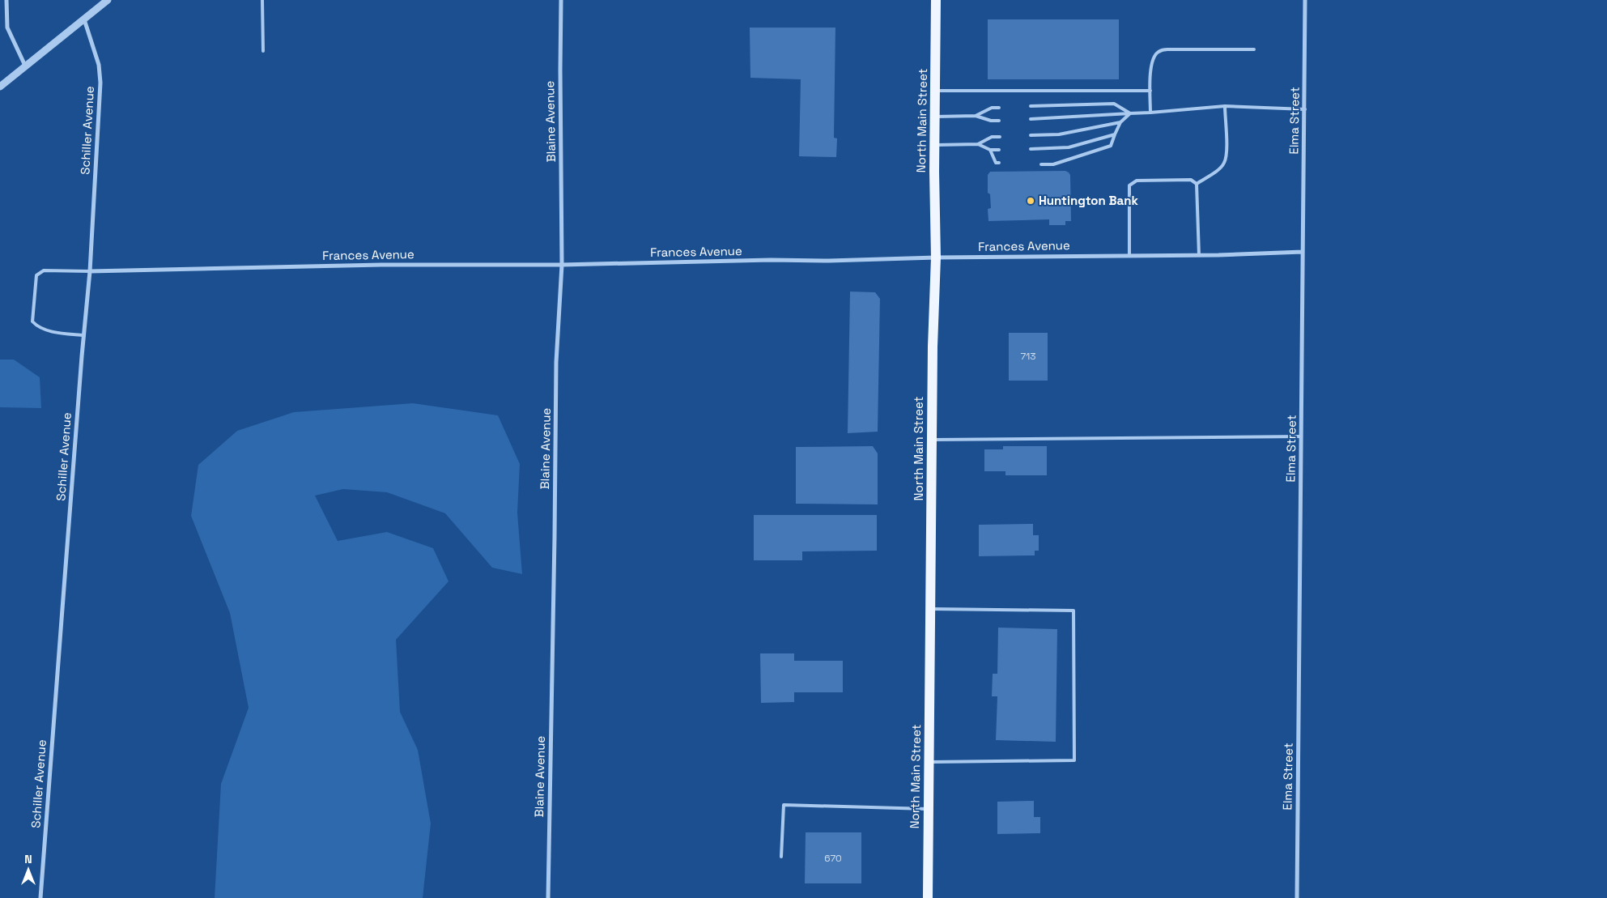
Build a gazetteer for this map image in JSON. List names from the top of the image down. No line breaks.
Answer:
{"streets":{"main road":["North Main Street"],"street":["Elma Street","Blaine Avenue","Schiller Avenue","Frances Avenue"]},"crossings":[["North Main Street","Frances Avenue"],["Elma Street","Frances Avenue"],["Blaine Avenue","Frances Avenue"],["Schiller Avenue","Frances Avenue"]],"places":["Huntington Bank"],"house_numbers":["713","670"],"north":"top"}
